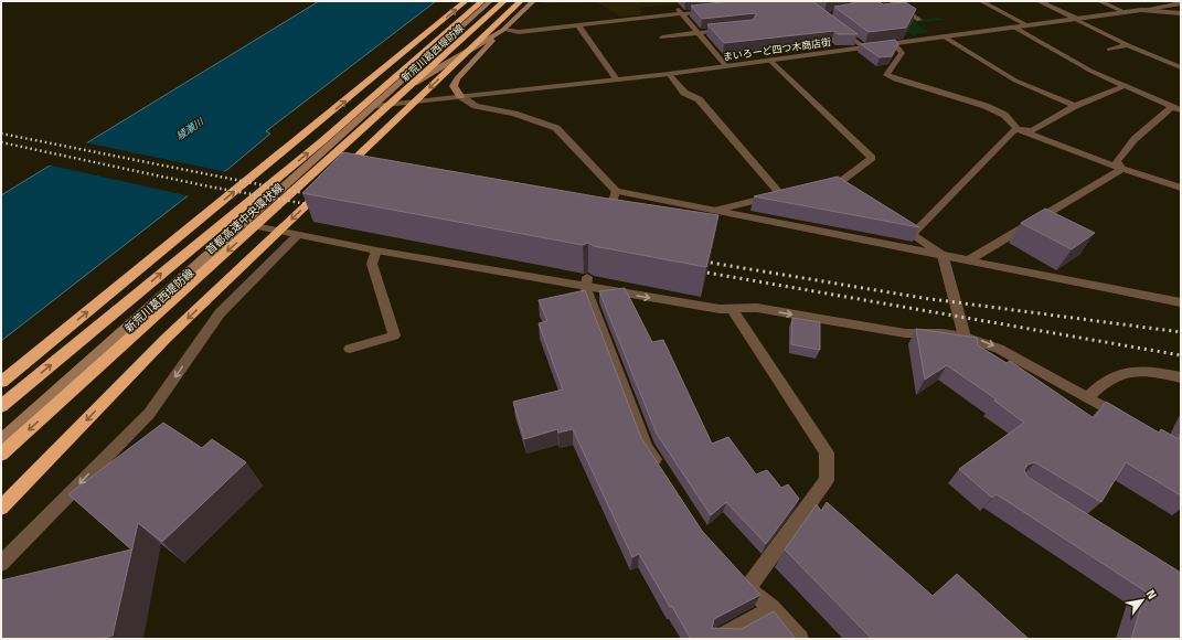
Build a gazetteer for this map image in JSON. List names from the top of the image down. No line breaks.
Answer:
{"streets":{"highway":["首都高速中央環状線"],"main road":["新荒川葛西堤防線"],"street":["まいろーど四つ木商店街"]},"crossings":[["まいろーど四つ木商店街","新荒川葛西堤防線"]],"water":["綾瀬川"],"north":"top right"}
